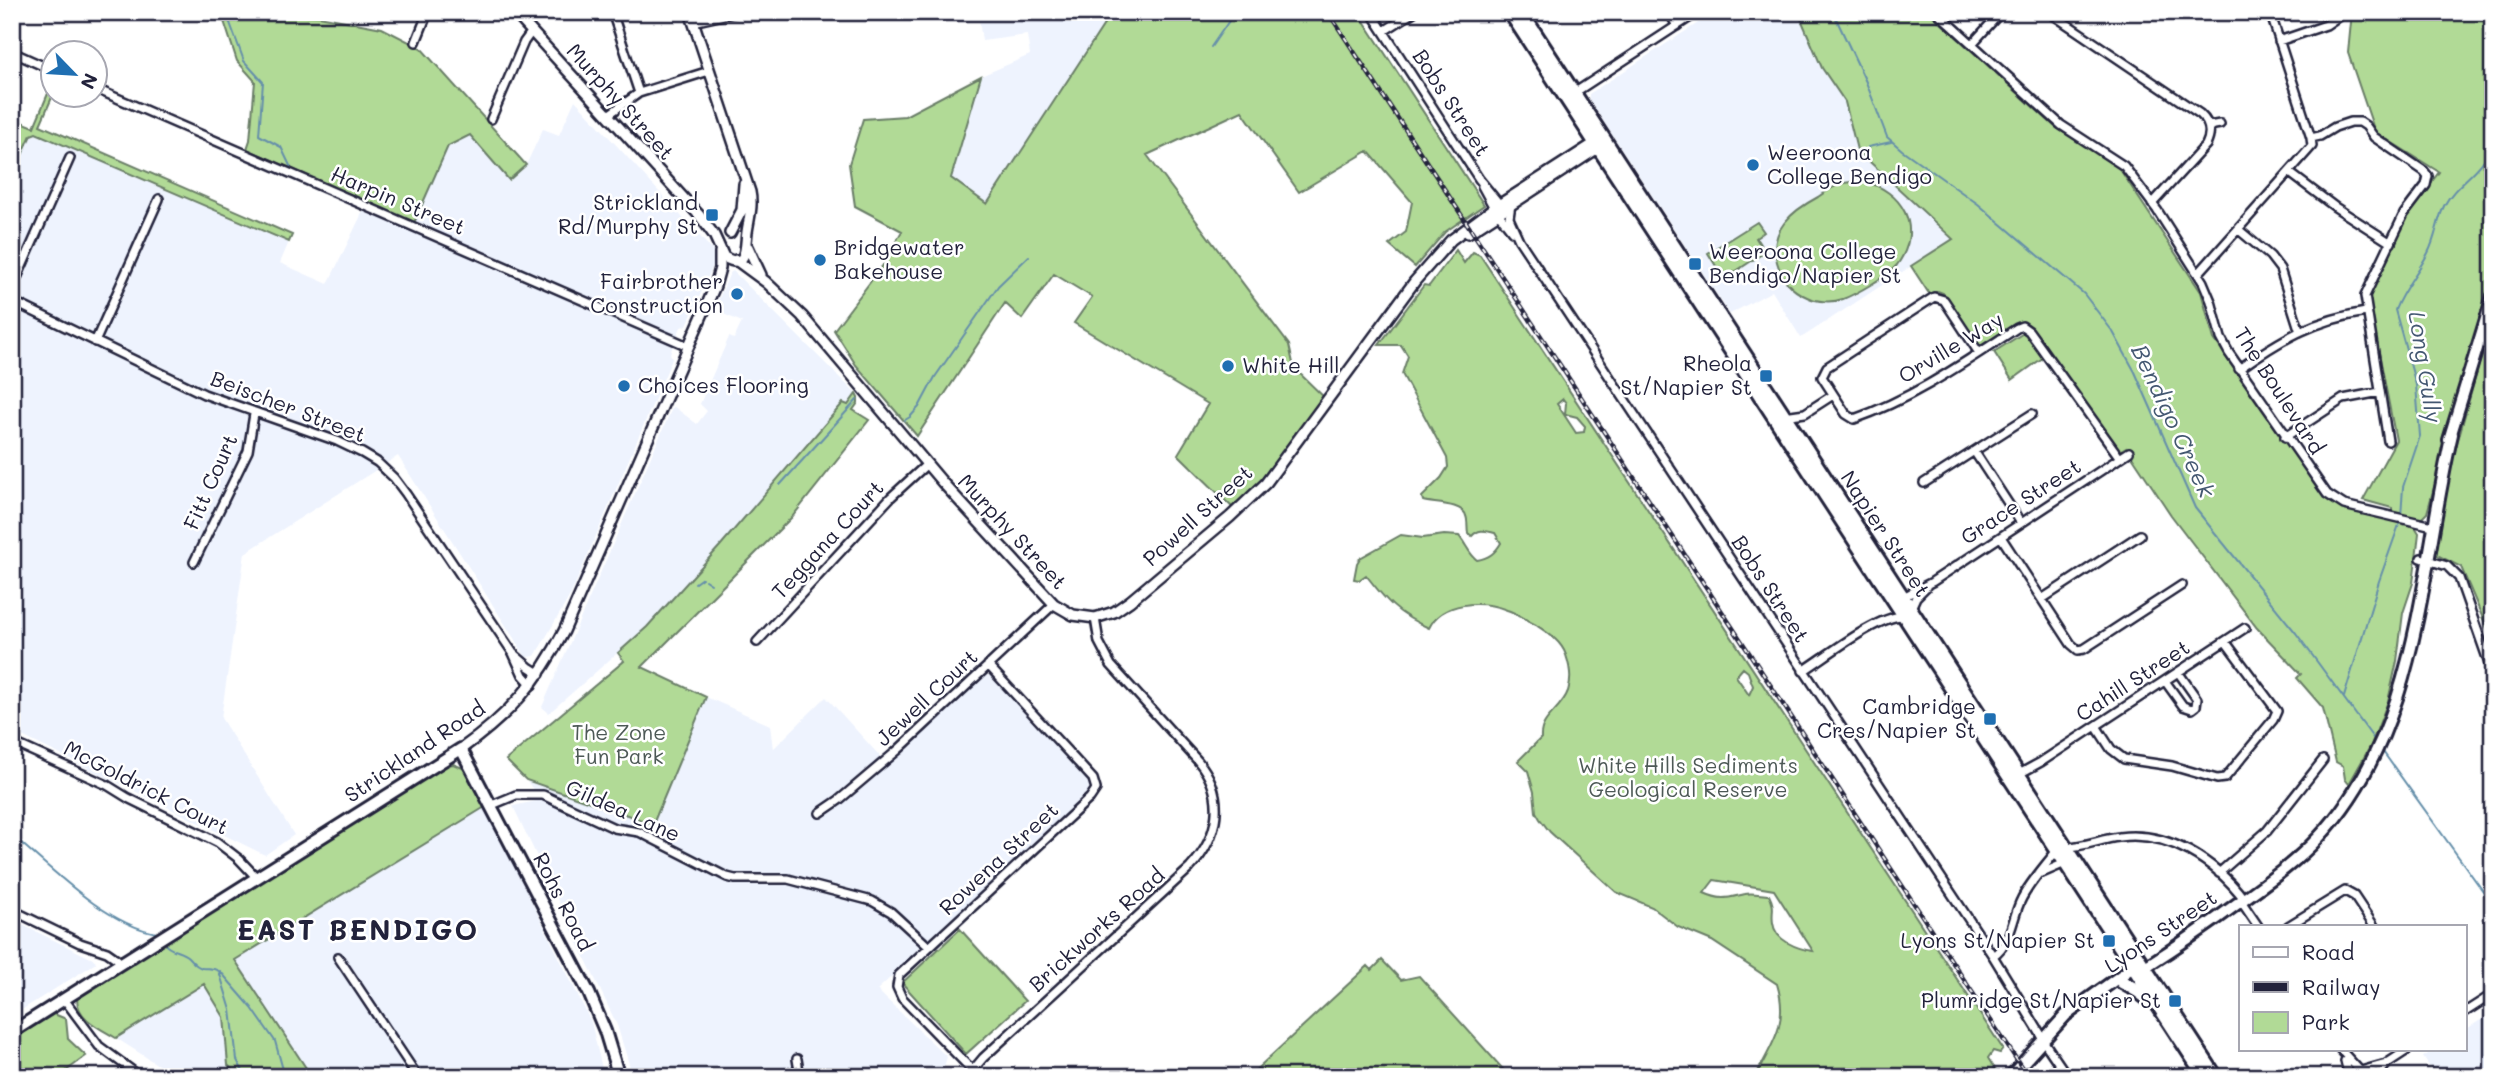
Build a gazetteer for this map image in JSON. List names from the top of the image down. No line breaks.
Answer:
{"streets":{"highway":["Napier Street"],"main road":["Strickland Road","Rohs Road","Lyons Street"],"street":["Murphy Street","Bobs Street","Harpin Street","Orville Way","The Boulevard","Beischer Street","Fitt Court","Grace Street","Powell Street","Teggana Court","Cahill Street","Jewell Court","McGoldrick Court","Gildea Lane","Rowena Street","Brickworks Road"]},"crossings":[["Murphy Street","Powell Street"],["Murphy Street","Teggana Court"],["Murphy Street","Jewell Court"],["Murphy Street","Strickland Road"],["Murphy Street","Brickworks Road"],["Bobs Street","Grace Street"],["Bobs Street","Powell Street"],["Bobs Street","Lyons Street"],["Harpin Street","Strickland Road"],["Orville Way","Grace Street"],["The Boulevard","Lyons Street"],["Beischer Street","Fitt Court"],["Beischer Street","Strickland Road"],["Grace Street","Napier Street"],["Powell Street","Napier Street"],["Powell Street","Brickworks Road"],["Napier Street","Cahill Street"],["Napier Street","Lyons Street"],["Jewell Court","Rowena Street"],["Strickland Road","McGoldrick Court"],["Strickland Road","Rohs Road"],["Gildea Lane","Rowena Street"],["Gildea Lane","Rohs Road"],["Rowena Street","Brickworks Road"]],"districts":["EAST BENDIGO"],"water":["Long Gully","Bendigo Creek"],"parks":["The Zone Fun Park","White Hills Sediments Geological Reserve"],"places":{"other":["Weeroona College Bendigo","Bridgewater Bakehouse","Fairbrother Construction","White Hill","Choices Flooring"],"transit":["Strickland Rd/Murphy St","Weeroona College Bendigo/Napier St","Rheola St/Napier St","Cambridge Cres/Napier St","Lyons St/Napier St","Plumridge St/Napier St"]},"legend":["Road","Railway","Park"],"north":"bottom right"}
